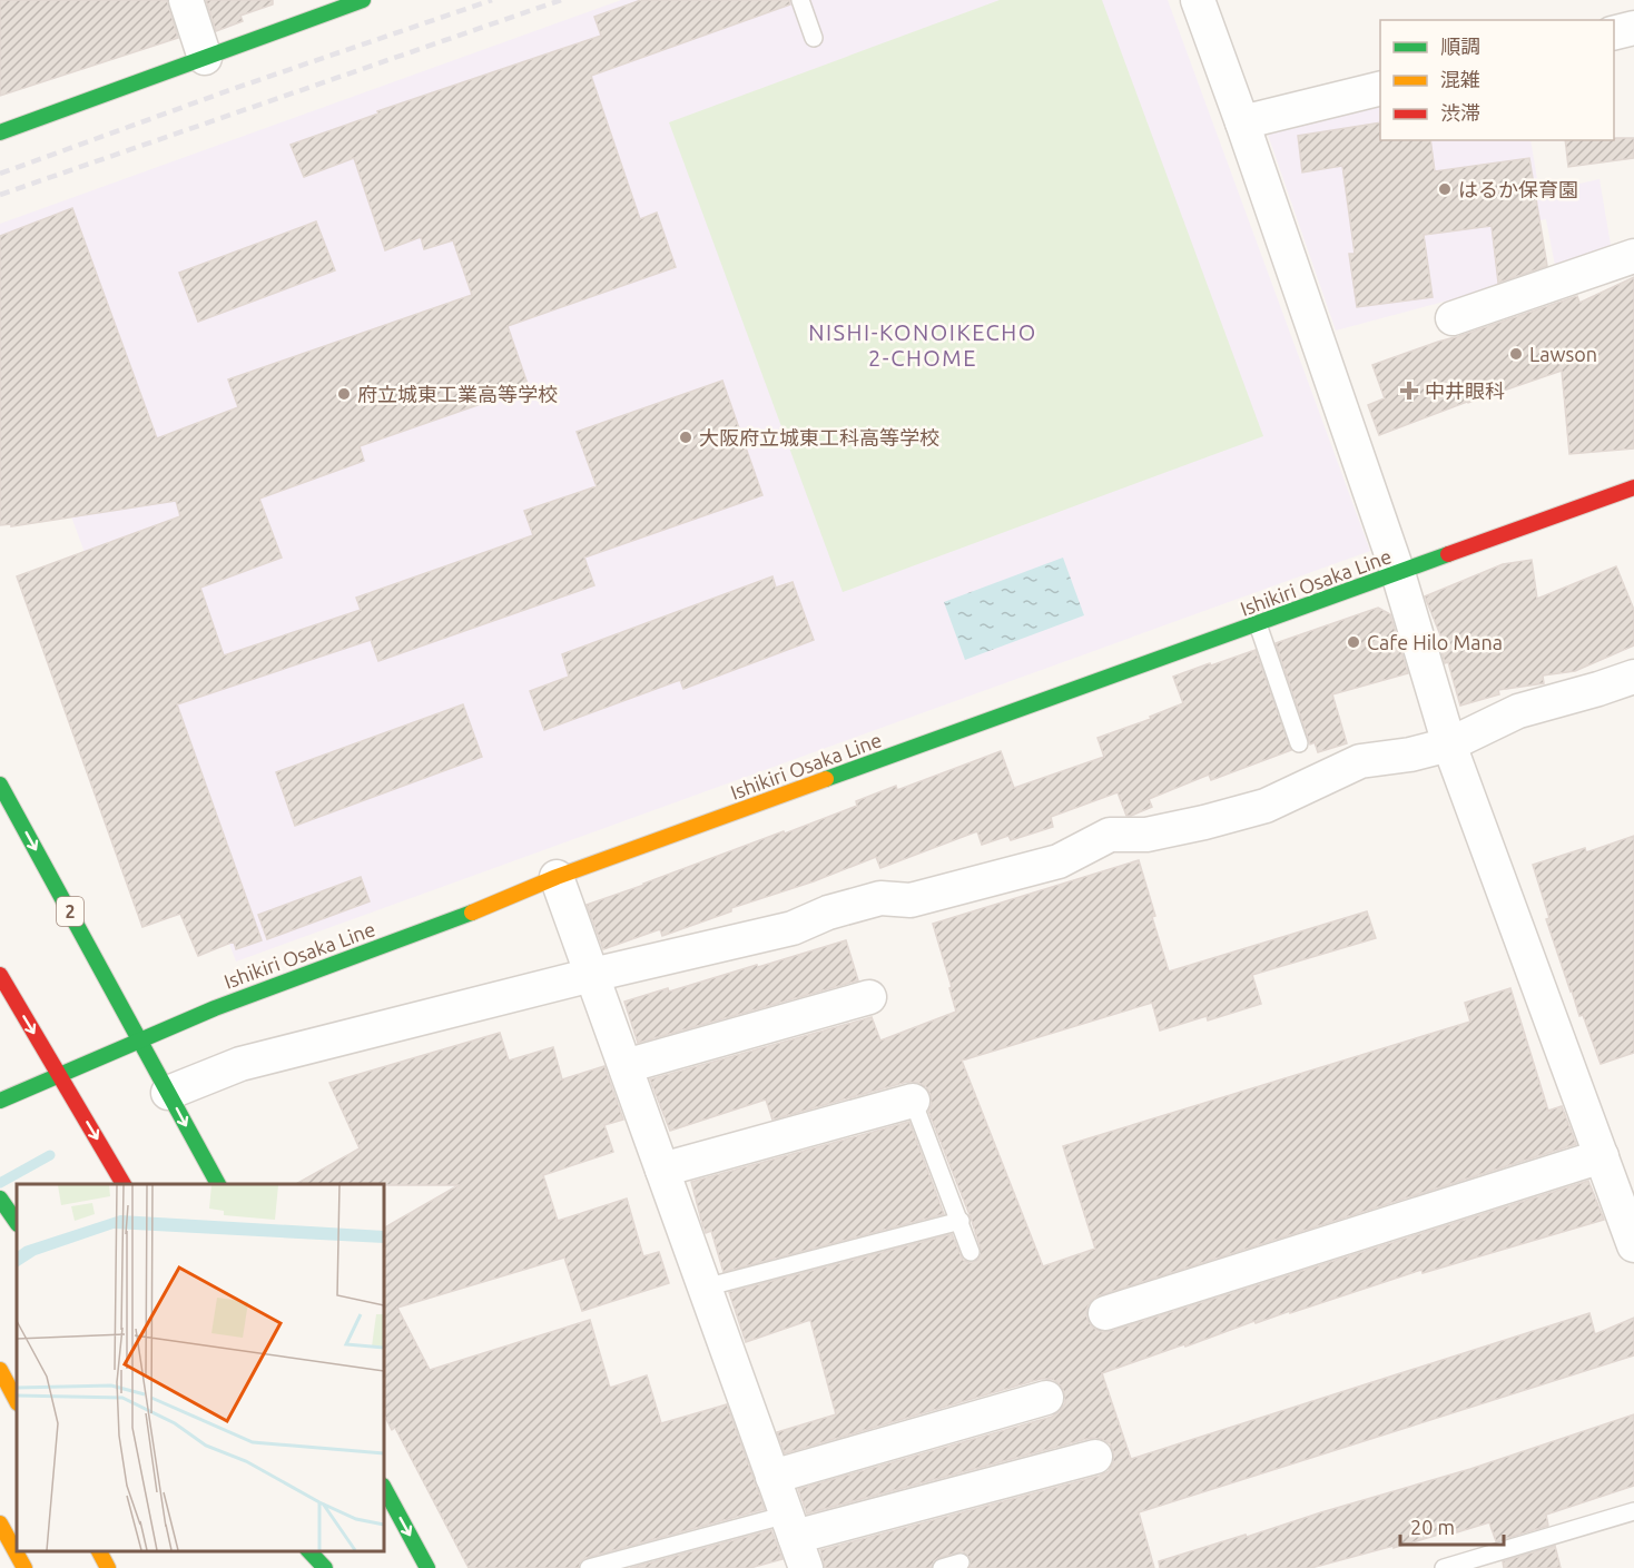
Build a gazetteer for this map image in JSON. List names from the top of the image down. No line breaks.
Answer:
{"streets":{"main road":["Ishikiri Osaka Line","2"]},"crossings":[["Ishikiri Osaka Line","2"]],"districts":["NISHI-KONOIKECHO 2-CHOME"],"places":{"other":["はるか保育園","Lawson","府立城東工業高等学校","大阪府立城東工科高等学校","Cafe Hilo Mana"],"health":["中井眼科"]},"legend":["順調","混雑","渋滞"],"scale_bar":"20 m"}
